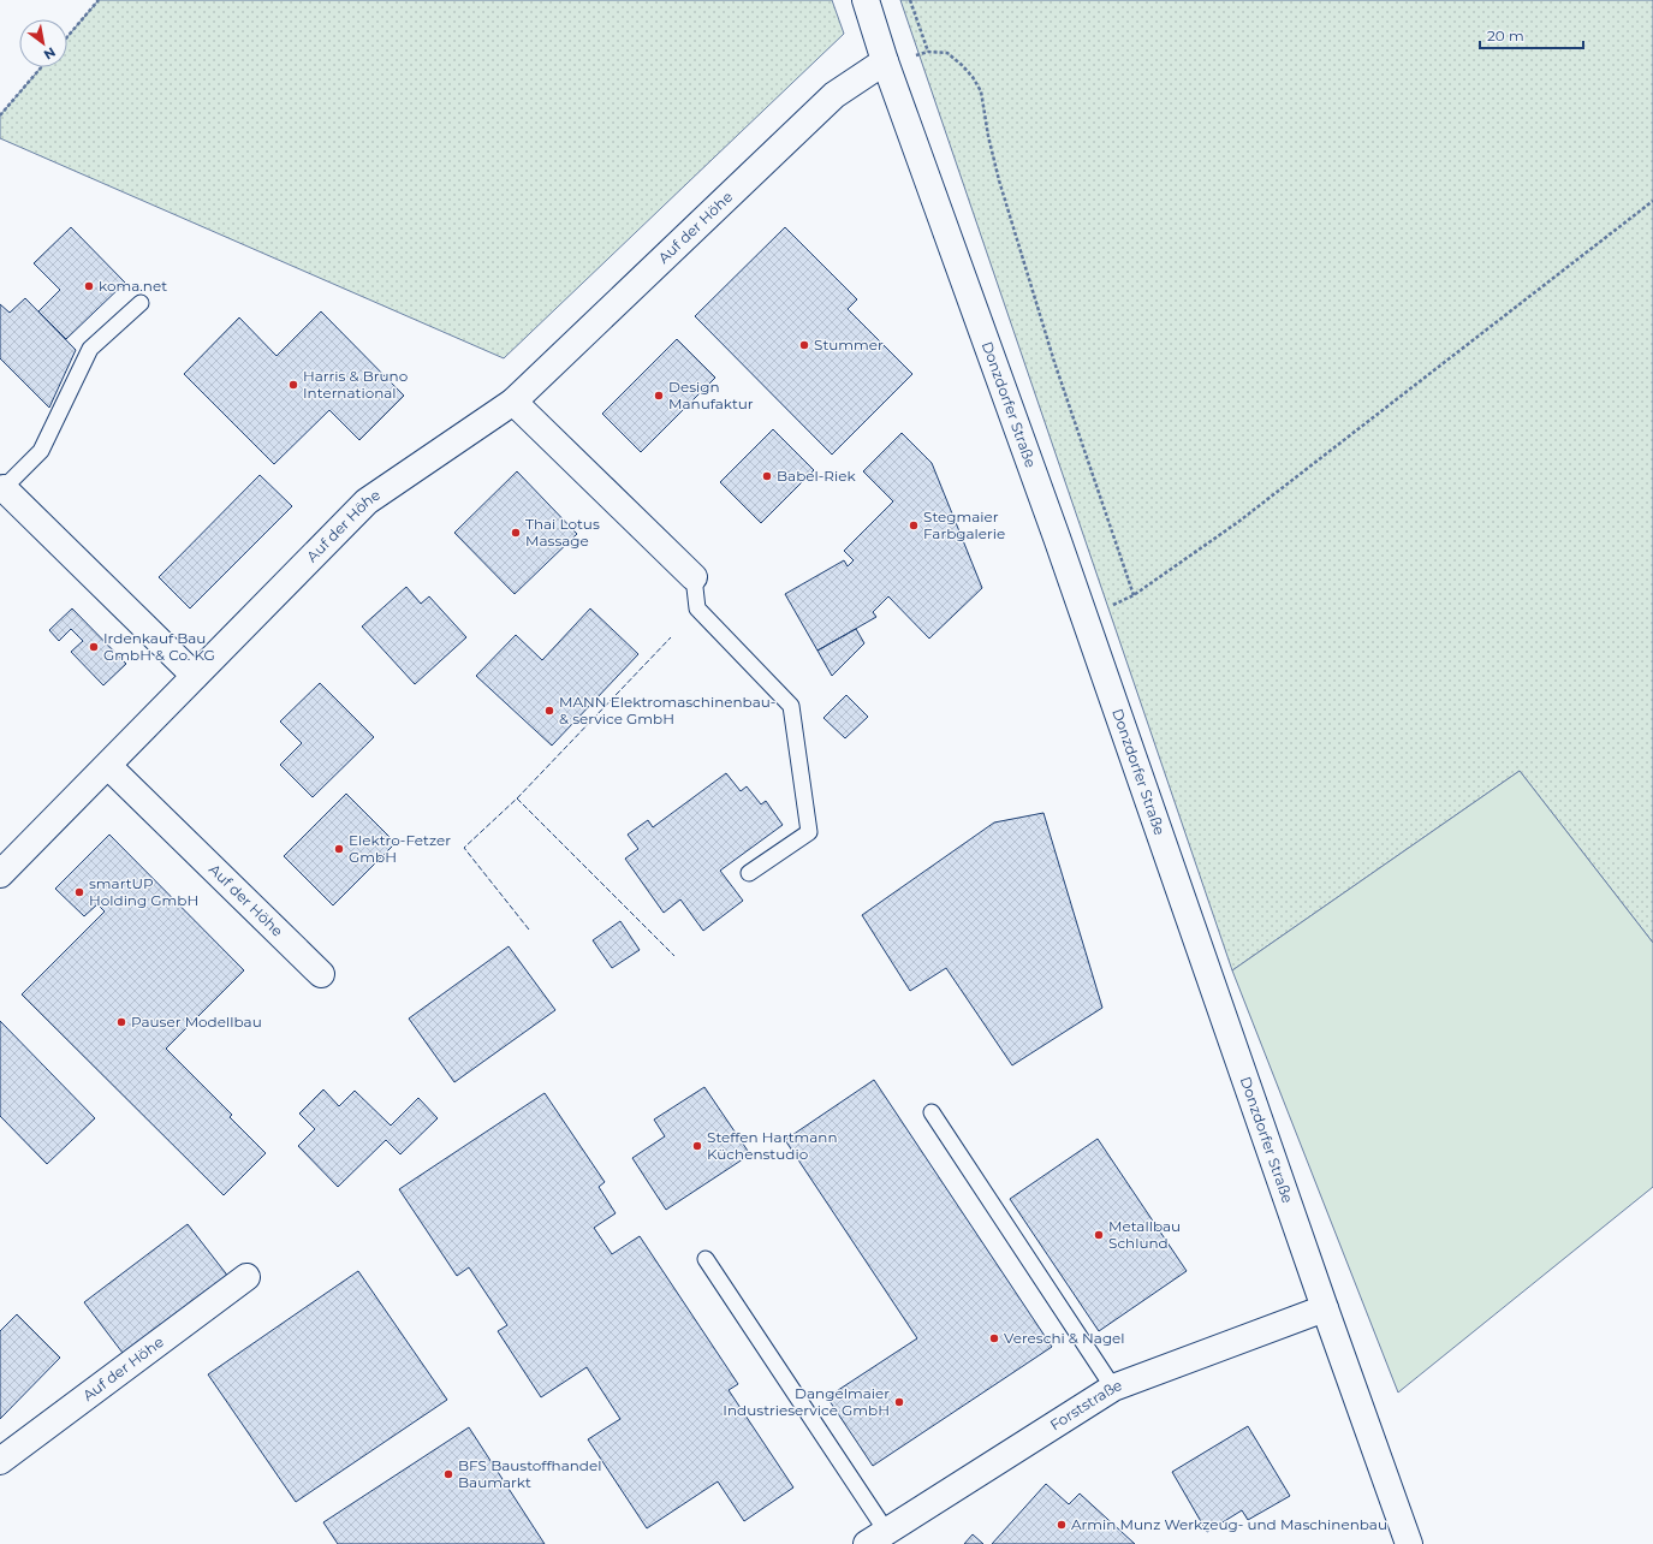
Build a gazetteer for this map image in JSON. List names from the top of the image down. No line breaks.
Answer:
{"streets":{"street":["Auf der Höhe","Donzdorfer Straße","Forststraße"]},"crossings":[["Auf der Höhe","Donzdorfer Straße"],["Donzdorfer Straße","Forststraße"]],"places":["koma.net","Stummer","Harris & Bruno International","Design Manufaktur","Babel-Riek","Stegmaier Farbgalerie","Thai Lotus Massage","Irdenkauf Bau GmbH & Co. KG","MANN Elektromaschinenbau- & service GmbH","Elektro-Fetzer GmbH","smartUP Holding GmbH","Pauser Modellbau","Steffen Hartmann Küchenstudio","Metallbau Schlund","Vereschi & Nagel","Dangelmaier Industrieservice GmbH","BFS Baustoffhandel Baumarkt","Armin Munz Werkzeug- und Maschinenbau"],"scale_bar":"20 m","north":"bottom right"}
